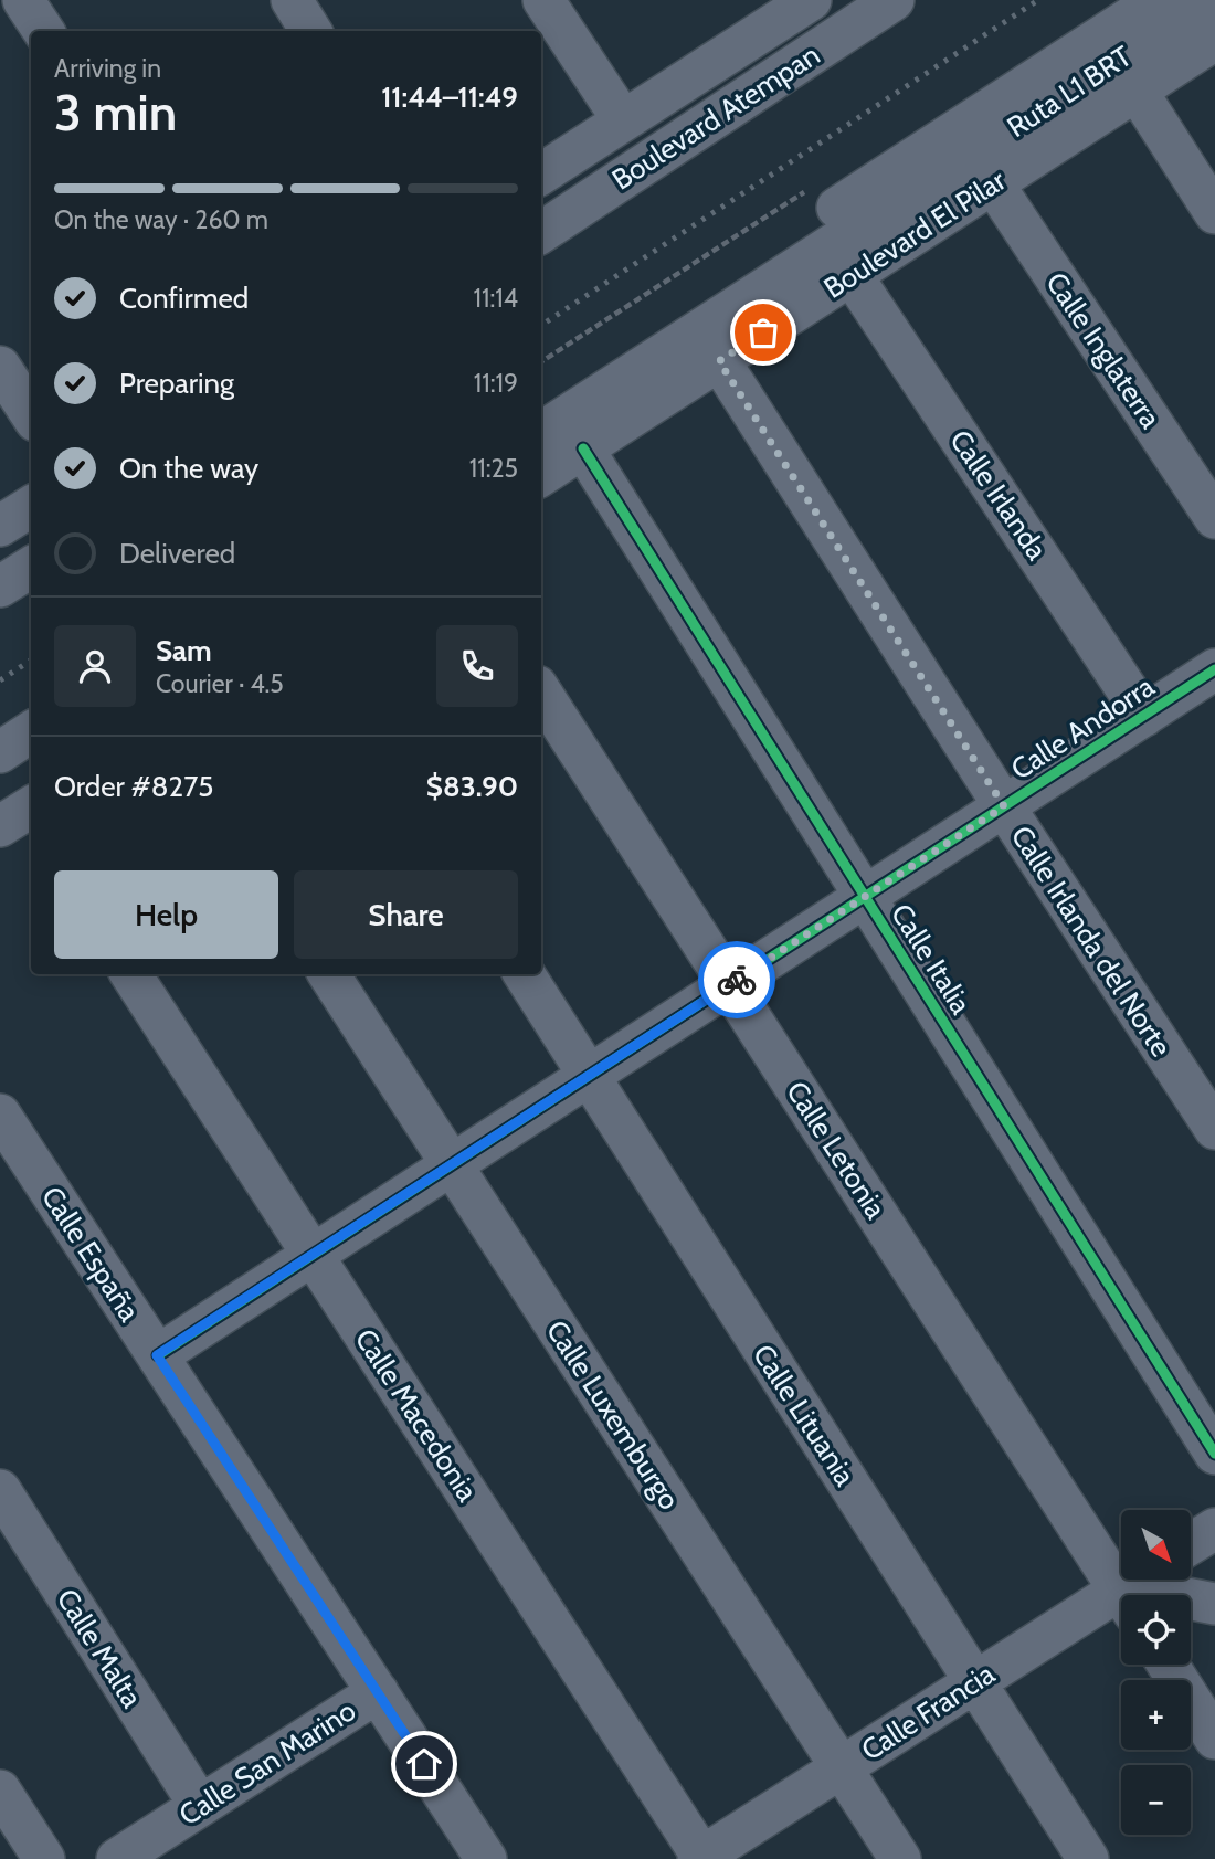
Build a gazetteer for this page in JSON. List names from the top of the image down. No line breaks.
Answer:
{"streets":{"street":["Ruta L1 BRT","Boulevard Atempan","Boulevard El Pilar","Calle Inglaterra","Calle Irlanda","Calle Andorra","Calle Irlanda del Norte","Calle Italia","Calle Letonia","Calle España","Calle Macedonia","Calle Luxemburgo","Calle Lituania","Calle Malta","Calle Francia","Calle San Marino"]},"crossings":[["Boulevard El Pilar","Calle Inglaterra"],["Boulevard El Pilar","Calle Irlanda"],["Boulevard El Pilar","Calle Irlanda del Norte"],["Boulevard El Pilar","Calle Italia"],["Calle Irlanda","Calle Andorra"],["Calle Andorra","Calle Irlanda del Norte"],["Calle Andorra","Calle Italia"],["Calle Andorra","Calle Letonia"],["Calle Andorra","Calle España"],["Calle Andorra","Calle Macedonia"],["Calle Andorra","Calle Luxemburgo"],["Calle Andorra","Calle Lituania"],["Calle Letonia","Calle Francia"],["Calle España","Calle San Marino"],["Calle Macedonia","Calle Francia"],["Calle Luxemburgo","Calle Francia"],["Calle Lituania","Calle Francia"],["Calle Malta","Calle San Marino"]],"north":"bottom right","page":{"heading":["3 min","Arriving in","11:44–11:49"],"panel":["Sam","Courier · 4.5","Order #8275","$83.90"],"bar":"On the way · 260 m","list":[["Confirmed","11:14"],["Preparing","11:19"],["On the way","11:25"],"Delivered"],"buttons":["Help","Share"],"map_buttons":["+","−"]}}
